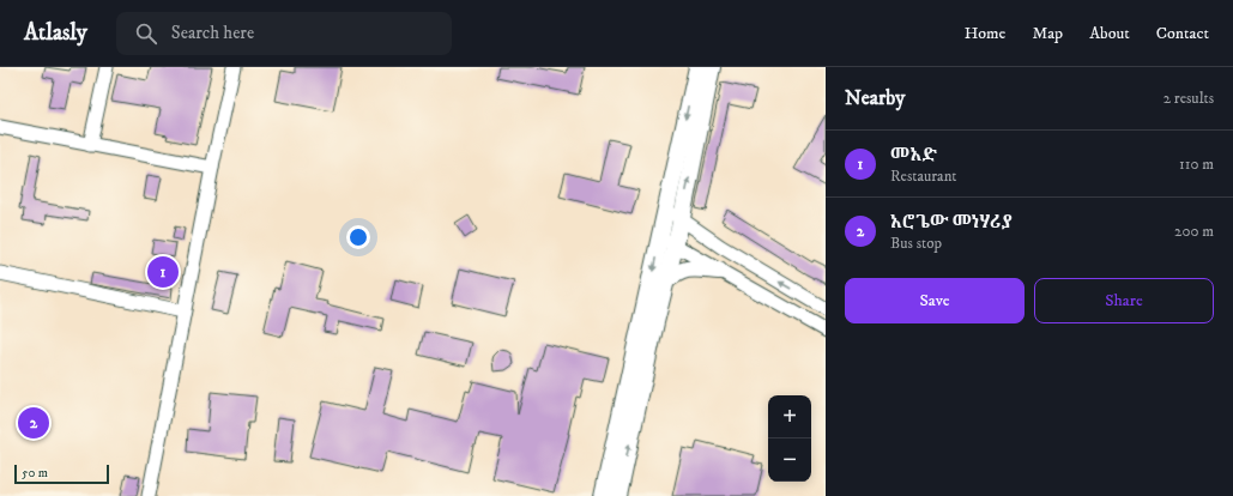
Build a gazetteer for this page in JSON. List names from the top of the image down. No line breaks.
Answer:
{"scale_bar":"50 m","page":{"header":"Atlasly","search":"Search here","nav":["Home","Map","About","Contact"],"heading":["Nearby","2 results"],"list":[{"mark":"1","name":"መአድ","note":"Restaurant","value":"110 m"},{"mark":"2","name":"አሮጌው መነሃሪያ","note":"Bus stop","value":"200 m"}],"pins":["1","2"],"buttons":["Save","Share"],"map_buttons":["+","−"],"scale":"50 m"}}
